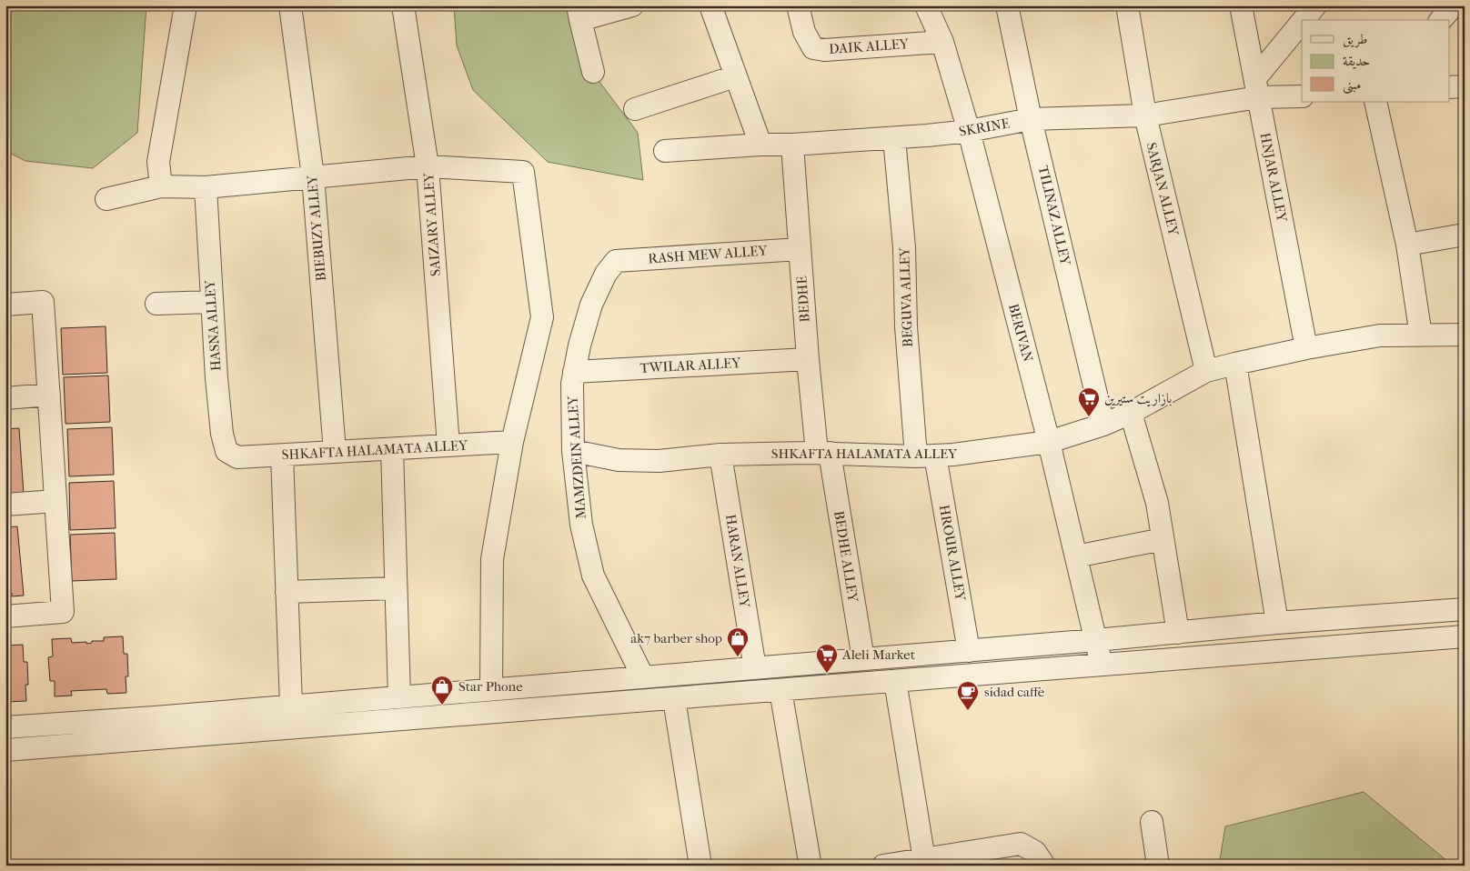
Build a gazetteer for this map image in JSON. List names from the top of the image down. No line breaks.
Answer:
{"streets":{"street":["DAIK ALLEY","SKRINE","HNJAR ALLEY","SARJAN ALLEY","TILINAZ ALLEY","SAIZARY ALLEY","BIEBUZY ALLEY","RASH MEW ALLEY","BEGUVA ALLEY","BEDHE","HASNA ALLEY","BERIVAN","TWILAR ALLEY","SHKAFTA HALAMATA ALLEY","MAMZDEIN ALLEY","HROUR ALLEY","BEDHE ALLEY","HARAN ALLEY"]},"crossings":[["DAIK ALLEY","BERIVAN"],["SKRINE","HNJAR ALLEY"],["SKRINE","SARJAN ALLEY"],["SKRINE","TILINAZ ALLEY"],["SKRINE","BEGUVA ALLEY"],["SKRINE","BEDHE"],["SKRINE","BERIVAN"],["HNJAR ALLEY","SHKAFTA HALAMATA ALLEY"],["SARJAN ALLEY","SHKAFTA HALAMATA ALLEY"],["TILINAZ ALLEY","SHKAFTA HALAMATA ALLEY"],["SAIZARY ALLEY","SHKAFTA HALAMATA ALLEY"],["BIEBUZY ALLEY","SHKAFTA HALAMATA ALLEY"],["RASH MEW ALLEY","BEDHE"],["RASH MEW ALLEY","MAMZDEIN ALLEY"],["BEGUVA ALLEY","SHKAFTA HALAMATA ALLEY"],["BEGUVA ALLEY","HROUR ALLEY"],["BEDHE","TWILAR ALLEY"],["BEDHE","SHKAFTA HALAMATA ALLEY"],["BEDHE","BEDHE ALLEY"],["HASNA ALLEY","SHKAFTA HALAMATA ALLEY"],["BERIVAN","SHKAFTA HALAMATA ALLEY"],["TWILAR ALLEY","MAMZDEIN ALLEY"],["SHKAFTA HALAMATA ALLEY","MAMZDEIN ALLEY"],["SHKAFTA HALAMATA ALLEY","HROUR ALLEY"],["SHKAFTA HALAMATA ALLEY","BEDHE ALLEY"],["SHKAFTA HALAMATA ALLEY","HARAN ALLEY"]],"places":{"supermarket":["بازاريت ستيرين","Aleli Market"],"shop":["ak7 barber shop","Star Phone"],"cafe":["sidad caffe"]},"legend":["طريق","حديقة","مبنى"]}
